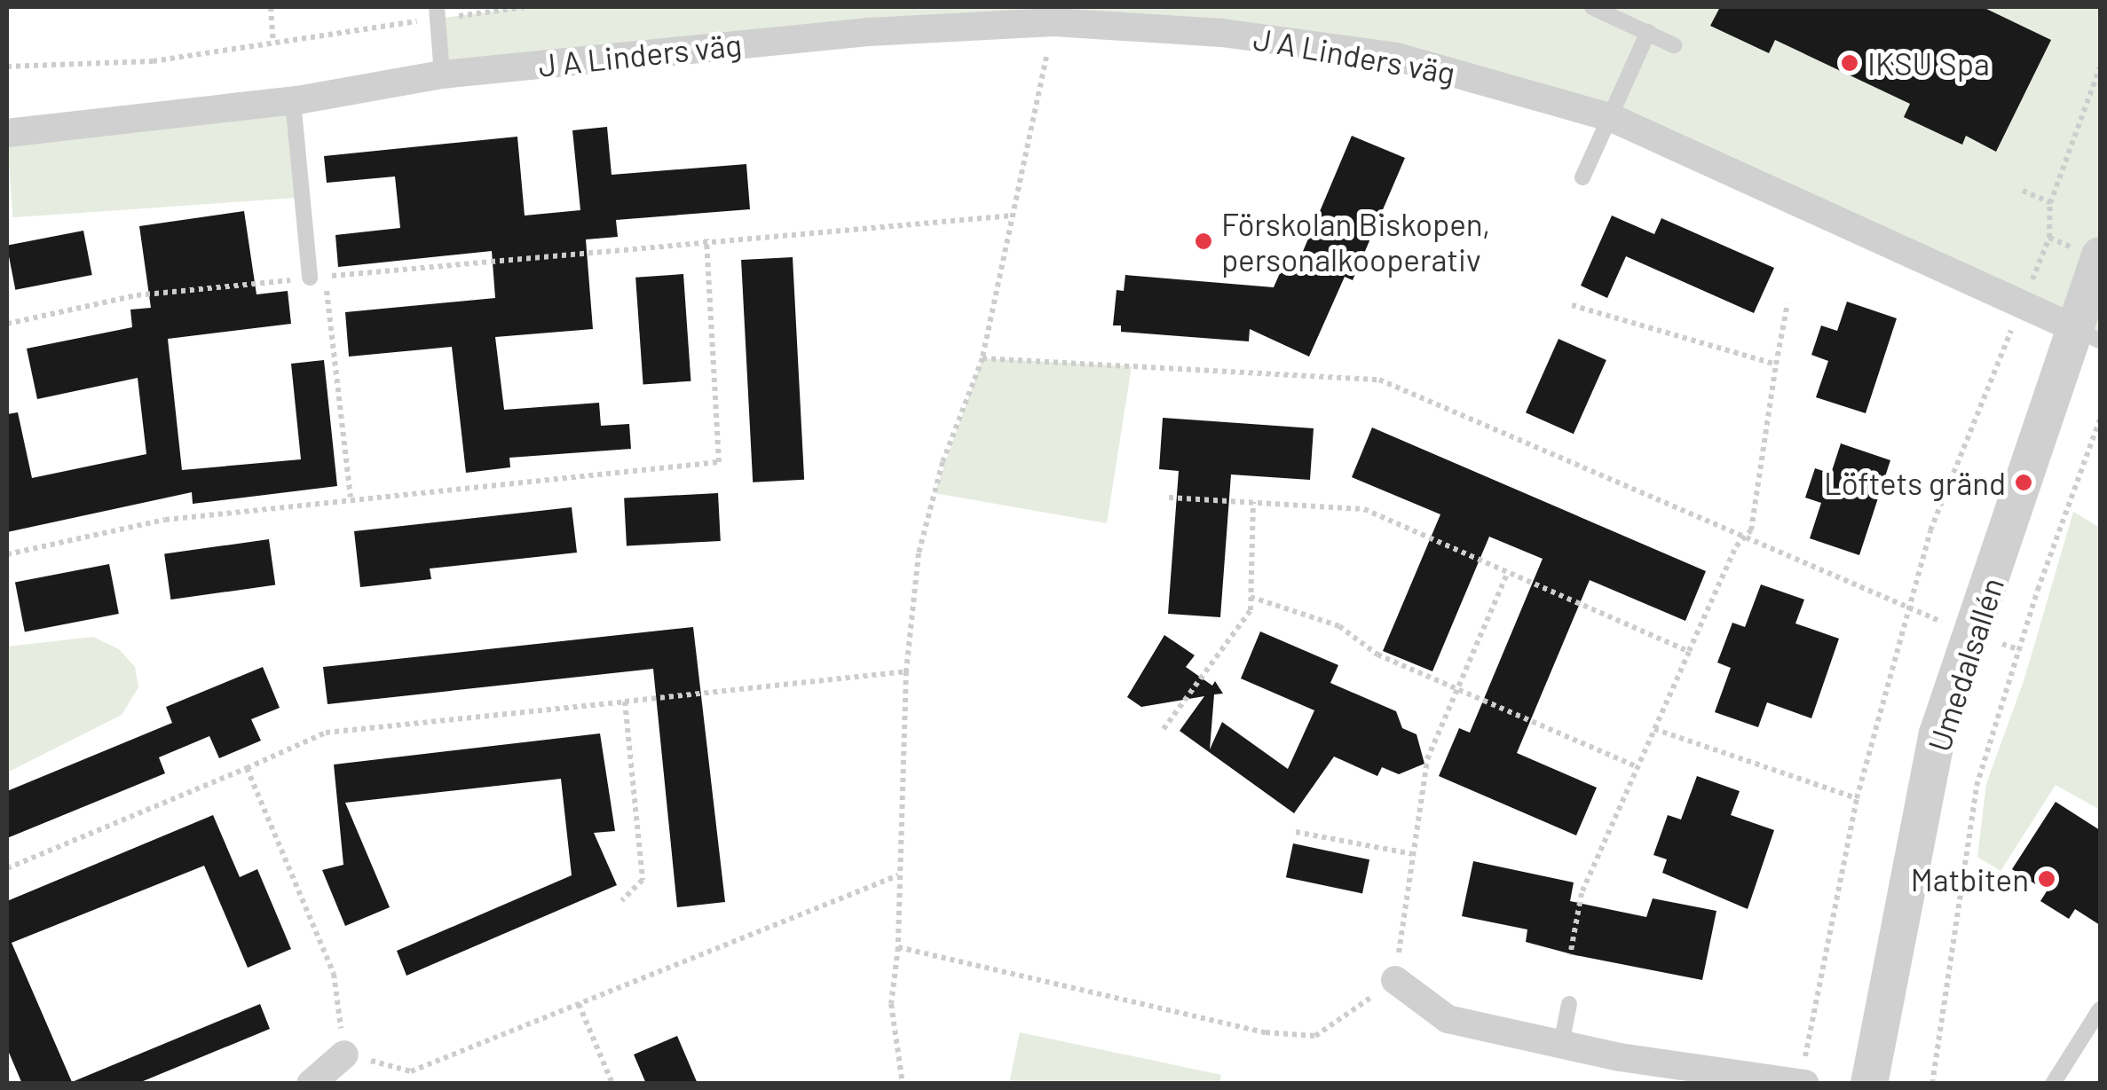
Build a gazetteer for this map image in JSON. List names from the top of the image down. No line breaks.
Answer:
{"streets":{"street":["J A Linders väg","Umedalsallén"]},"crossings":[["J A Linders väg","Umedalsallén"]],"places":["IKSU Spa","Förskolan Biskopen, personalkooperativ","Löftets gränd","Matbiten"]}
